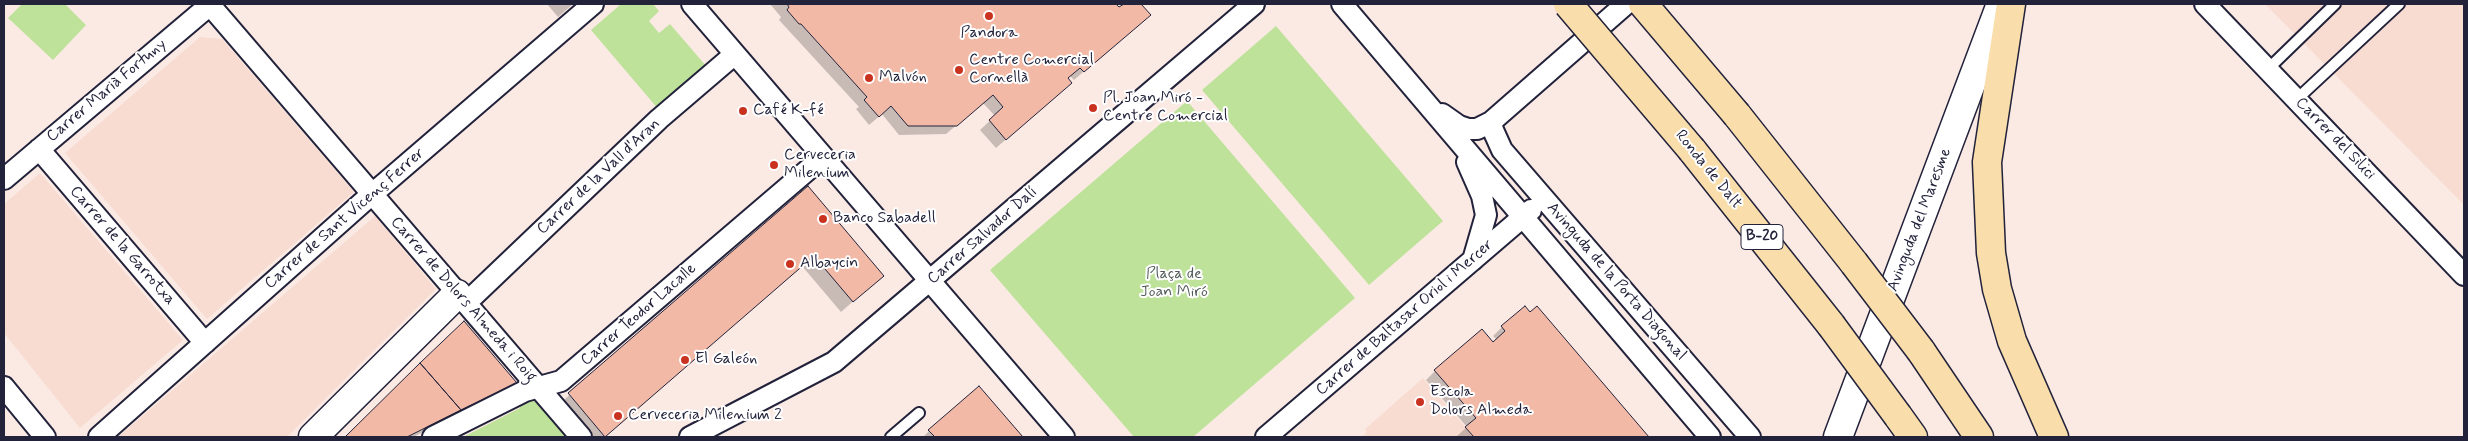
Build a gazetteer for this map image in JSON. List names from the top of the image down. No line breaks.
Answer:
{"streets":{"highway":["Ronda de Dalt","B-20"],"main road":["Avinguda del Maresme"],"street":["Carrer Marià Fortuny","Carrer del Silici","Carrer de la Vall d'Aran","Carrer de Sant Vicenç Ferrer","Carrer Salvador Dalí","Carrer de la Garrotxa","Avinguda de la Porta Diagonal","Carrer de Dolors Almeda i Roig","Carrer Teodor Lacalle","Carrer de Baltasar Oriol i Mercer"]},"crossings":[["Carrer Marià Fortuny","Carrer de la Garrotxa"],["Carrer Marià Fortuny","Carrer de Dolors Almeda i Roig"],["Carrer de la Vall d'Aran","Carrer de Dolors Almeda i Roig"],["Carrer de Sant Vicenç Ferrer","Carrer de la Garrotxa"],["Carrer de Sant Vicenç Ferrer","Carrer de Dolors Almeda i Roig"],["Avinguda de la Porta Diagonal","Carrer de Baltasar Oriol i Mercer"],["Carrer de Dolors Almeda i Roig","Carrer Teodor Lacalle"]],"parks":["Plaça de Joan Miró"],"places":["Pandora","Centre Comercial Cornellà","Malvón","Pl. Joan Miró - Centre Comercial","Café K-fé","Cerveceria Milenium","Banco Sabadell","Albaycin","El Galeón","Escola Dolors Almeda","Cerveceria Milenium 2"]}
